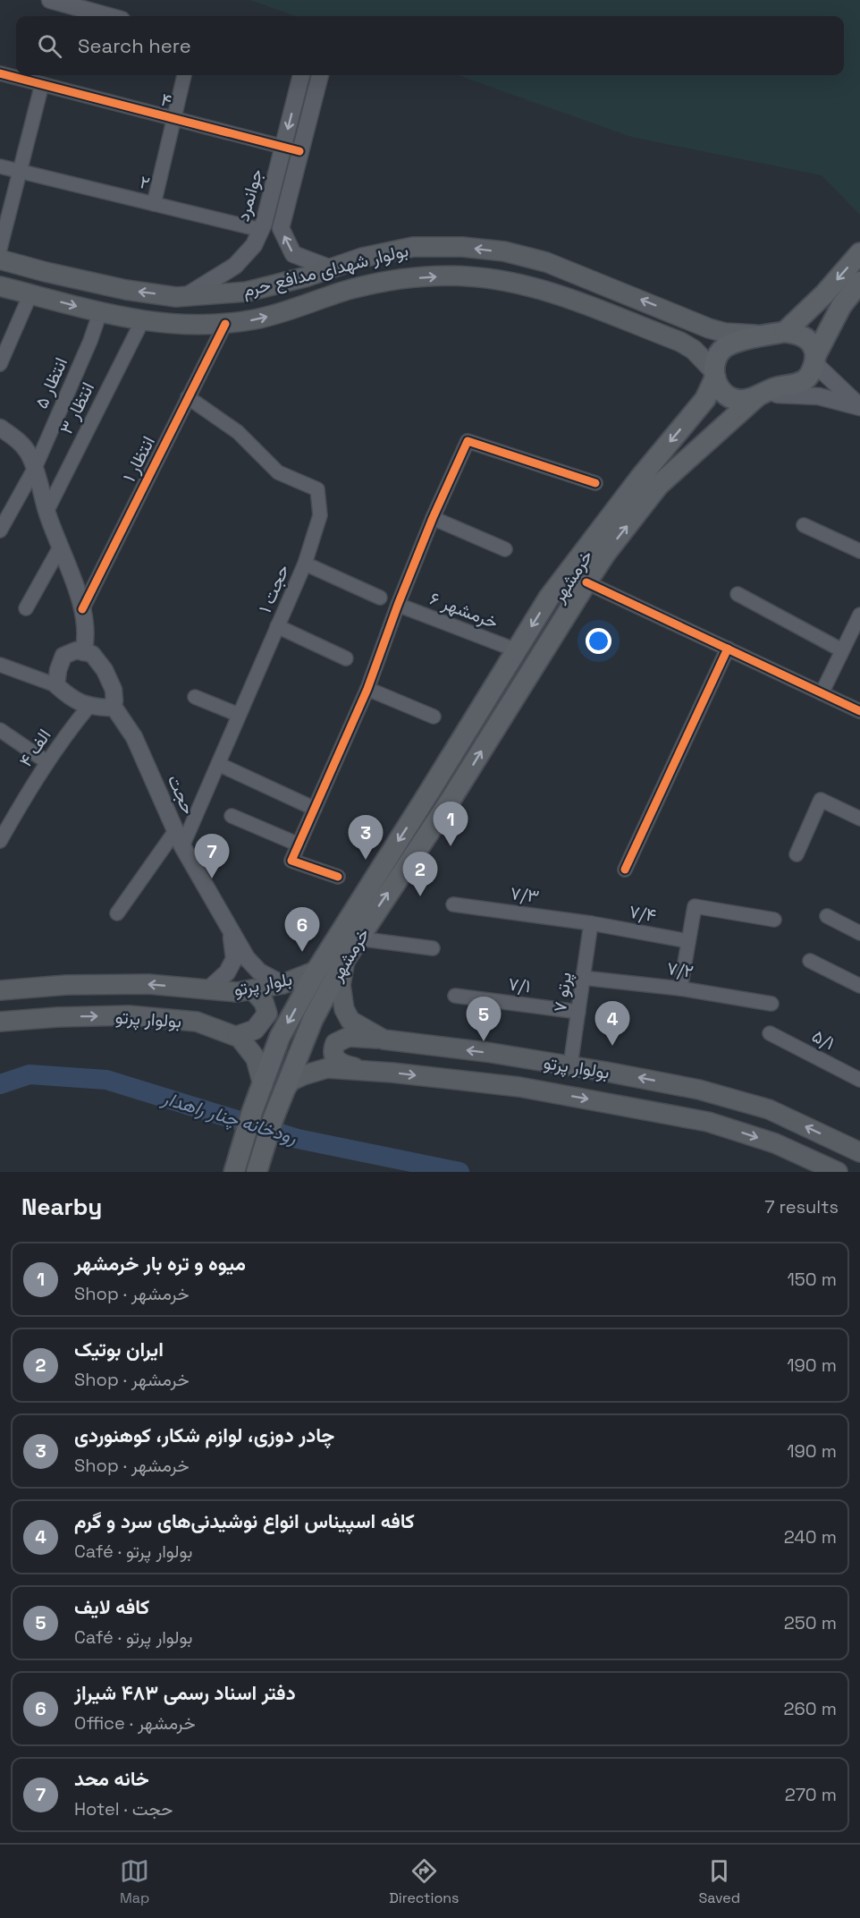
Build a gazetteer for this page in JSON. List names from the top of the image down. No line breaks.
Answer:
{"streets":{"main road":["بولوار شهدای مدافع حرم","خرمشهر","بلوار پرتو","بولوار پرتو"],"street":["۴","۲","جوانمرد","انتظار ۵","انتظار ۳","انتظار ۱","حجت ۱","خرمشهر ۶","۴ الف","حجت","۷/۳","۷/۴","۷/۲","۷/۱","پرتو ۷","۵/۱"]},"crossings":[["۴","جوانمرد"],["۲","جوانمرد"],["جوانمرد","بولوار شهدای مدافع حرم"],["بولوار شهدای مدافع حرم","انتظار ۵"],["بولوار شهدای مدافع حرم","انتظار ۳"],["بولوار شهدای مدافع حرم","انتظار ۱"],["بولوار شهدای مدافع حرم","خرمشهر"],["انتظار ۱","حجت ۱"],["خرمشهر","خرمشهر ۶"],["خرمشهر","بلوار پرتو"],["خرمشهر","بولوار پرتو"],["حجت ۱","حجت"],["۴ الف","حجت"],["حجت","بلوار پرتو"],["۷/۳","۷/۴"],["۷/۳","پرتو ۷"],["۷/۴","پرتو ۷"],["۷/۲","پرتو ۷"],["بلوار پرتو","بولوار پرتو"],["۷/۱","پرتو ۷"],["پرتو ۷","بولوار پرتو"]],"water":["رودخانه چنار راهدار"],"page":{"search":"Search here","pins":["1","3","7","2","6","5","4"],"heading":["Nearby","7 results"],"list":[{"mark":"1","name":"میوه و تره بار خرمشهر","note":"Shop · خرمشهر","value":"150 m"},{"mark":"2","name":"ایران بوتیک","note":"Shop · خرمشهر","value":"190 m"},{"mark":"3","name":"چادر دوزی، لوازم شکار، کوهنوردی","note":"Shop · خرمشهر","value":"190 m"},{"mark":"4","name":"كافه اسپیناس انواع نوشیدنی‌های سرد و گرم","note":"Café · بولوار پرتو","value":"240 m"},{"mark":"5","name":"کافه لایف","note":"Café · بولوار پرتو","value":"250 m"},{"mark":"6","name":"دفتر اسناد رسمی ۴۸۳ شیراز","note":"Office · خرمشهر","value":"260 m"},{"mark":"7","name":"خانه محد","note":"Hotel · حجت","value":"270 m"}],"nav":["Map","Directions","Saved"]}}
